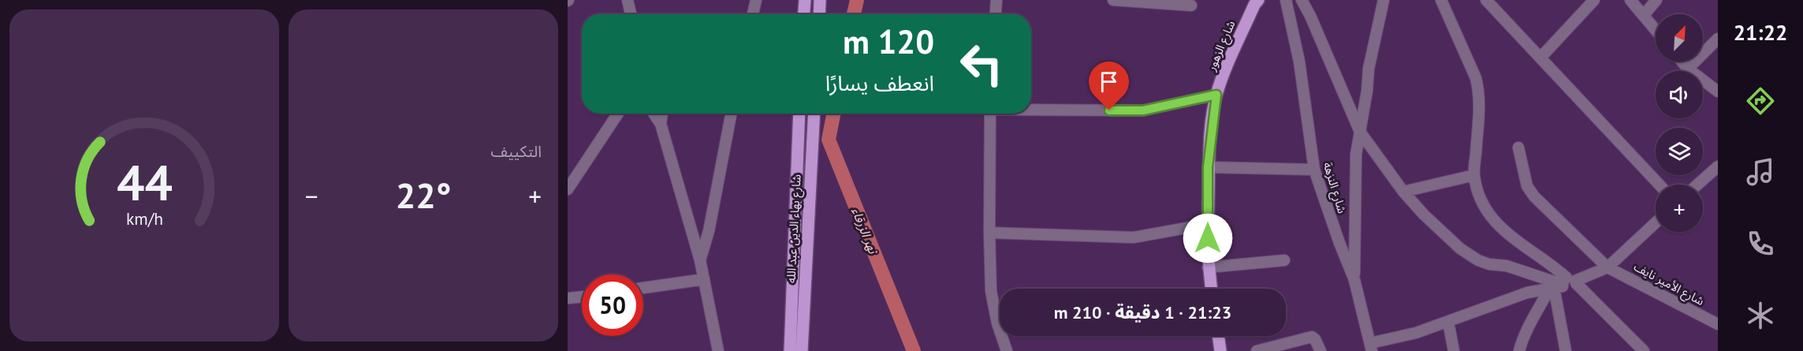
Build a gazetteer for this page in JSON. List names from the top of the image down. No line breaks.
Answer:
{"streets":{"main road":["شارع الزهور","شارع بهاء الدين عبد الله"],"street":["شارع النزهة","شارع الأمير نايف"]},"water":["نهر الزرقاء"],"north":"top right","page":{"tabs":"21:22","tile":"التكييف","map_buttons":"+","turn":["120 m","انعطف يسارًا"],"heat":["−","22°","+"],"limit":"50","trip":"21:23 · 1 دقيقة · 210 m","gauge":["44","km/h"]}}
